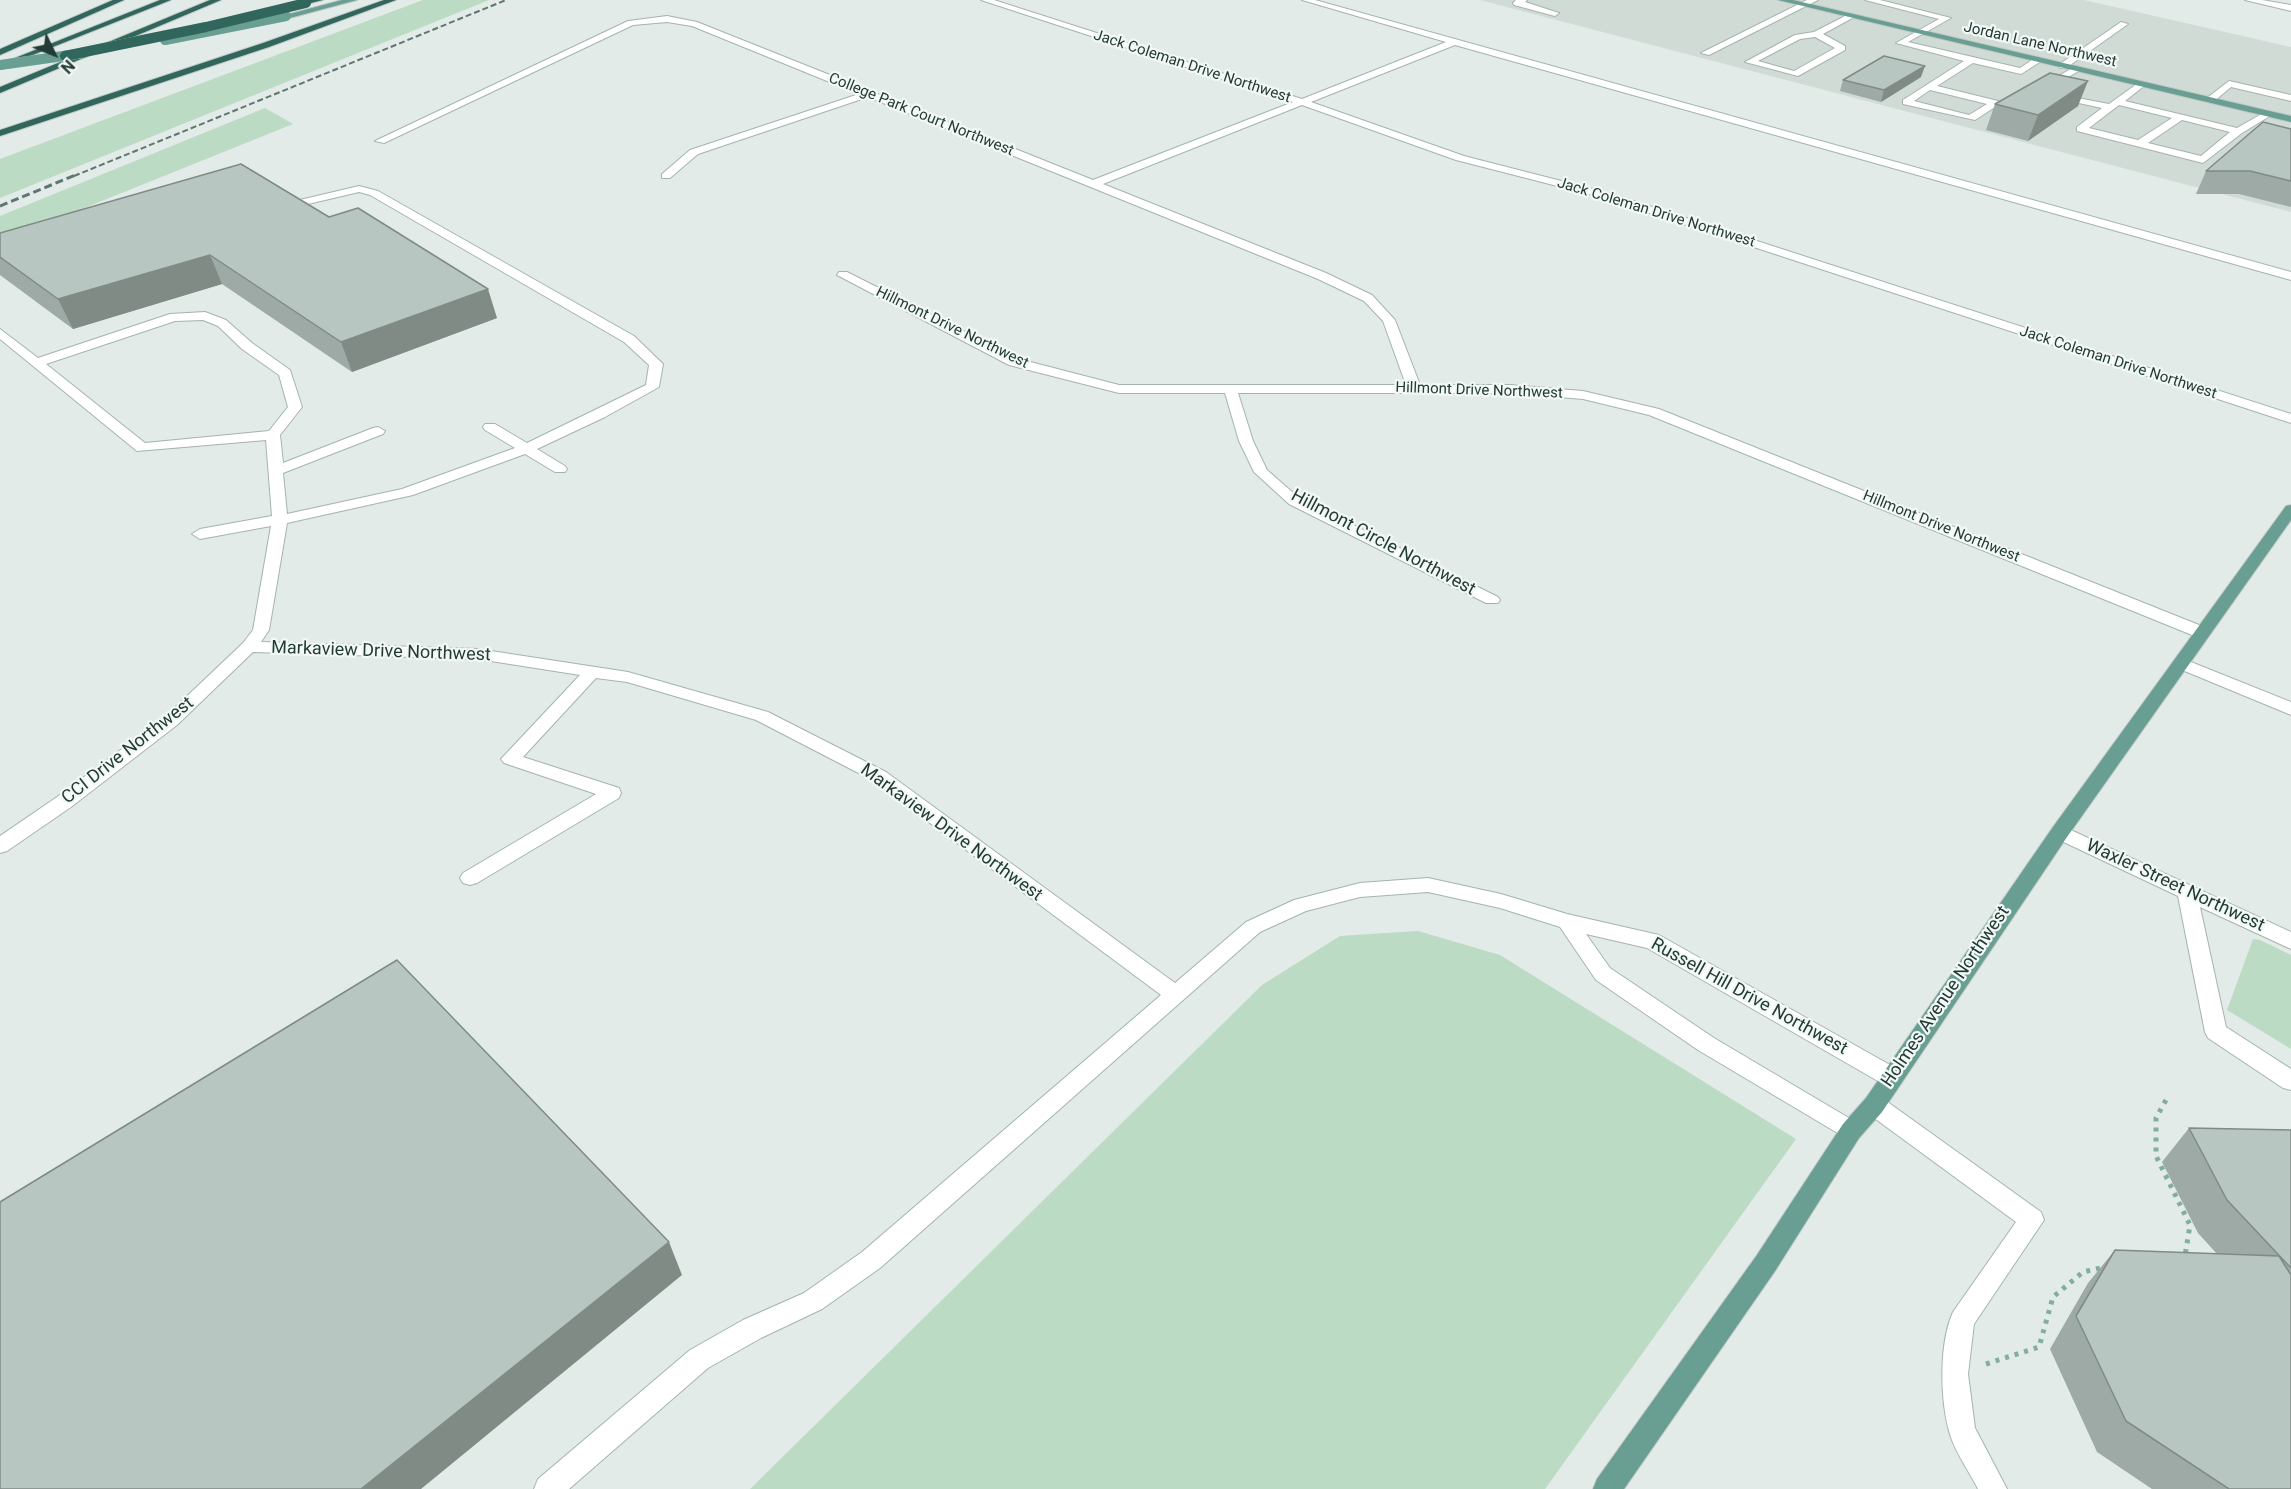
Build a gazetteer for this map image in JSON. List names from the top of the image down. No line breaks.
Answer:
{"streets":{"main road":["Jordan Lane Northwest","Holmes Avenue Northwest"],"street":["Jack Coleman Drive Northwest","College Park Court Northwest","Hillmont Drive Northwest","Hillmont Circle Northwest","Markaview Drive Northwest","CCI Drive Northwest","Waxler Street Northwest","Russell Hill Drive Northwest"]},"crossings":[["College Park Court Northwest","Hillmont Drive Northwest"],["Hillmont Drive Northwest","Hillmont Circle Northwest"],["Hillmont Drive Northwest","Holmes Avenue Northwest"],["Markaview Drive Northwest","CCI Drive Northwest"],["Markaview Drive Northwest","Russell Hill Drive Northwest"],["Waxler Street Northwest","Holmes Avenue Northwest"],["Russell Hill Drive Northwest","Holmes Avenue Northwest"]],"north":"bottom right"}
